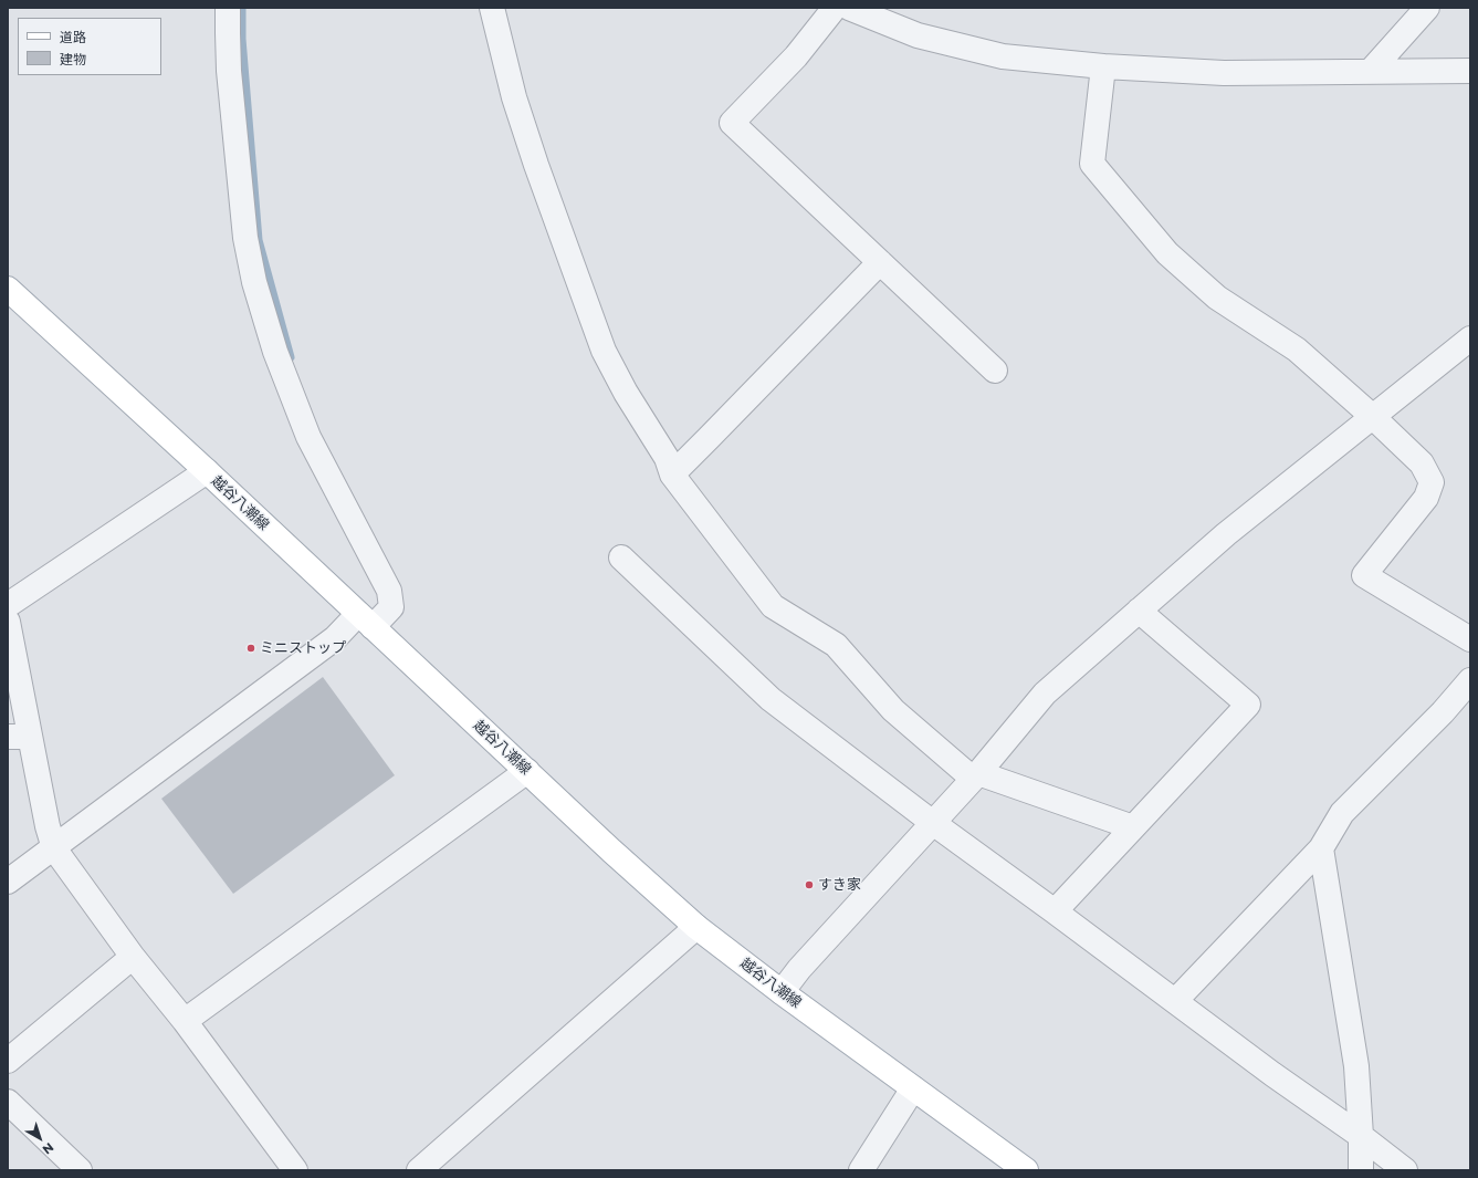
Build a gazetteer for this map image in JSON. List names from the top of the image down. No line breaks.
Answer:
{"streets":{"main road":["越谷八潮線"]},"places":["ミニストップ","すき家"],"legend":["道路","建物"],"north":"bottom right"}
